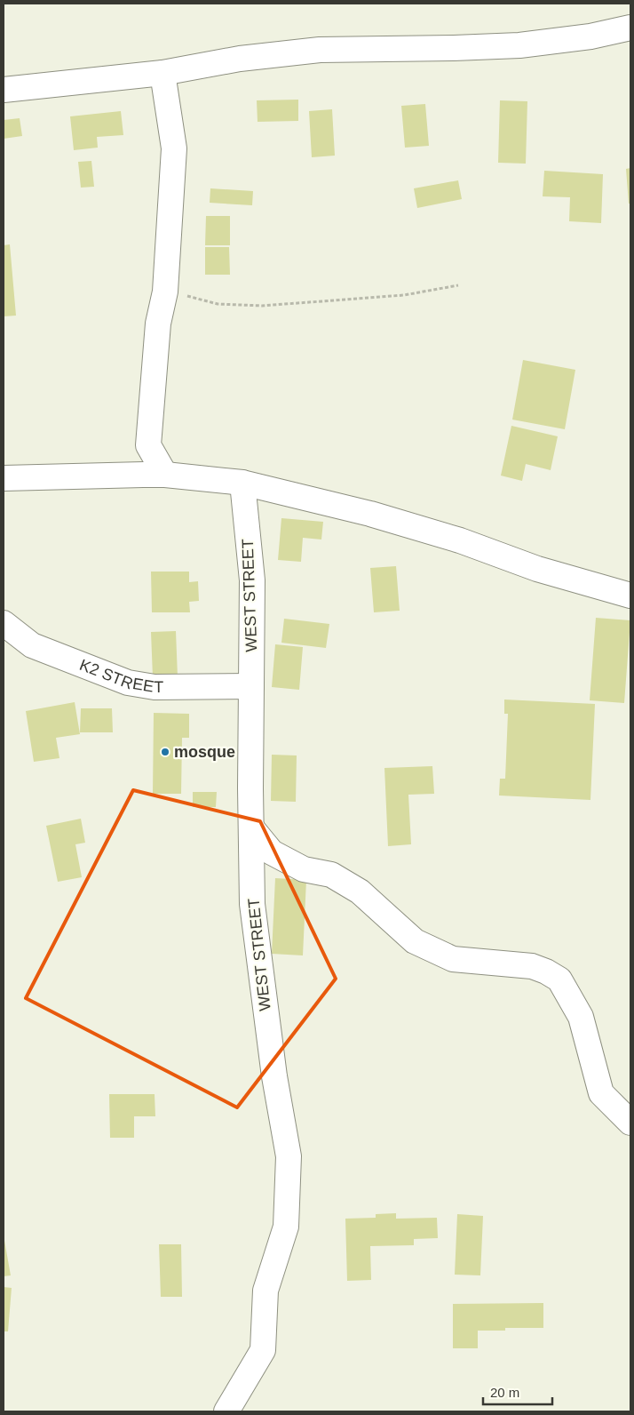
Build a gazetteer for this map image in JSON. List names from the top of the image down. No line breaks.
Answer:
{"streets":{"street":["WEST STREET","K2 STREET"]},"crossings":[["WEST STREET","K2 STREET"]],"places":["mosque"],"scale_bar":"20 m"}
